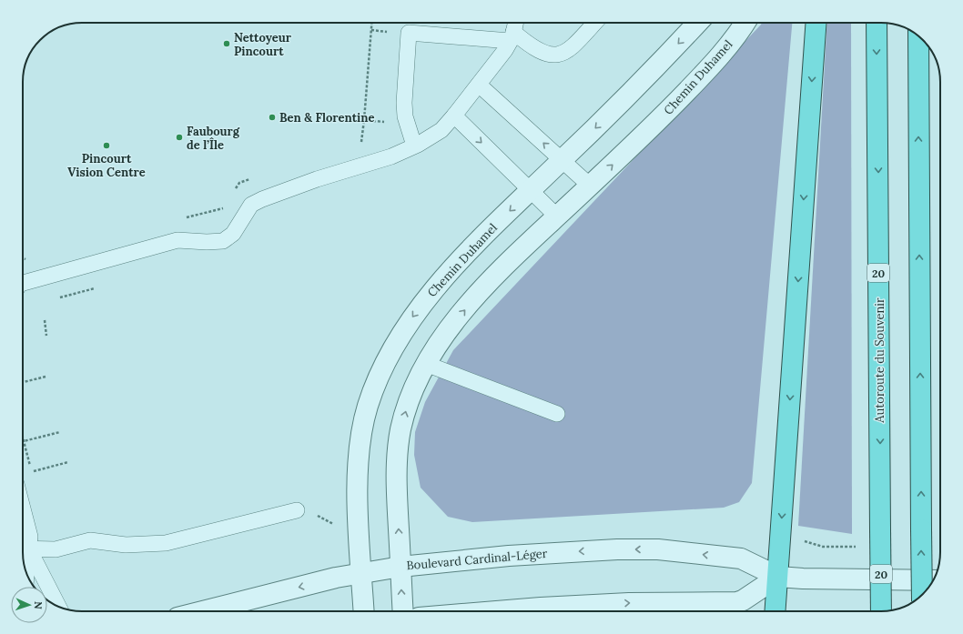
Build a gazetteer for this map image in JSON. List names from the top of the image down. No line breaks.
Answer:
{"streets":{"highway":["20","Autoroute du Souvenir"],"street":["Chemin Duhamel","Boulevard Cardinal-Léger"]},"crossings":[["Chemin Duhamel","Boulevard Cardinal-Léger"]],"places":["Nettoyeur Pincourt","Ben & Florentine","Faubourg de l’Île","Pincourt Vision Centre"],"north":"right"}
